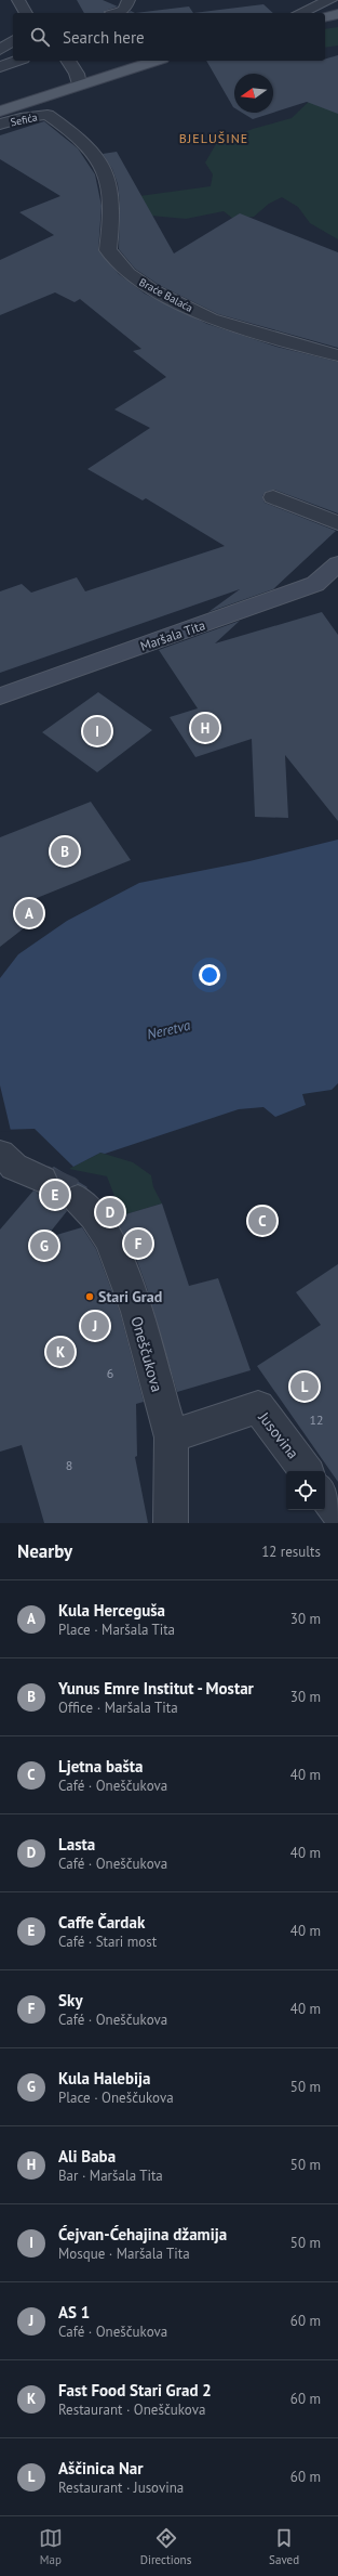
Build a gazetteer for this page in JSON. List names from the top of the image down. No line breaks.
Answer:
{"streets":{"street":["Sefića","Braće Balaća","Maršala Tita","Oneščukova","Jusovina"]},"crossings":[["Sefića","Braće Balaća"],["Oneščukova","Jusovina"]],"districts":["BJELUŠINE"],"water":["Neretva"],"places":["Stari Grad"],"house_numbers":["6","12","8"],"north":"left","page":{"search":"Search here","pins":["H","I","B","A","E","D","C","F","G","J","K","L"],"heading":["Nearby","12 results"],"list":[{"mark":"A","name":"Kula Herceguša","note":"Place · Maršala Tita","value":"30 m"},{"mark":"B","name":"Yunus Emre Institut - Mostar","note":"Office · Maršala Tita","value":"30 m"},{"mark":"C","name":"Ljetna bašta","note":"Café · Oneščukova","value":"40 m"},{"mark":"D","name":"Lasta","note":"Café · Oneščukova","value":"40 m"},{"mark":"E","name":"Caffe Čardak","note":"Café · Stari most","value":"40 m"},{"mark":"F","name":"Sky","note":"Café · Oneščukova","value":"40 m"},{"mark":"G","name":"Kula Halebija","note":"Place · Oneščukova","value":"50 m"},{"mark":"H","name":"Ali Baba","note":"Bar · Maršala Tita","value":"50 m"},{"mark":"I","name":"Ćejvan-Ćehajina džamija","note":"Mosque · Maršala Tita","value":"50 m"},{"mark":"J","name":"AS 1","note":"Café · Oneščukova","value":"60 m"},{"mark":"K","name":"Fast Food Stari Grad 2","note":"Restaurant · Oneščukova","value":"60 m"},{"mark":"L","name":"Aščinica Nar","note":"Restaurant · Jusovina","value":"60 m"}],"nav":["Map","Directions","Saved"]}}
